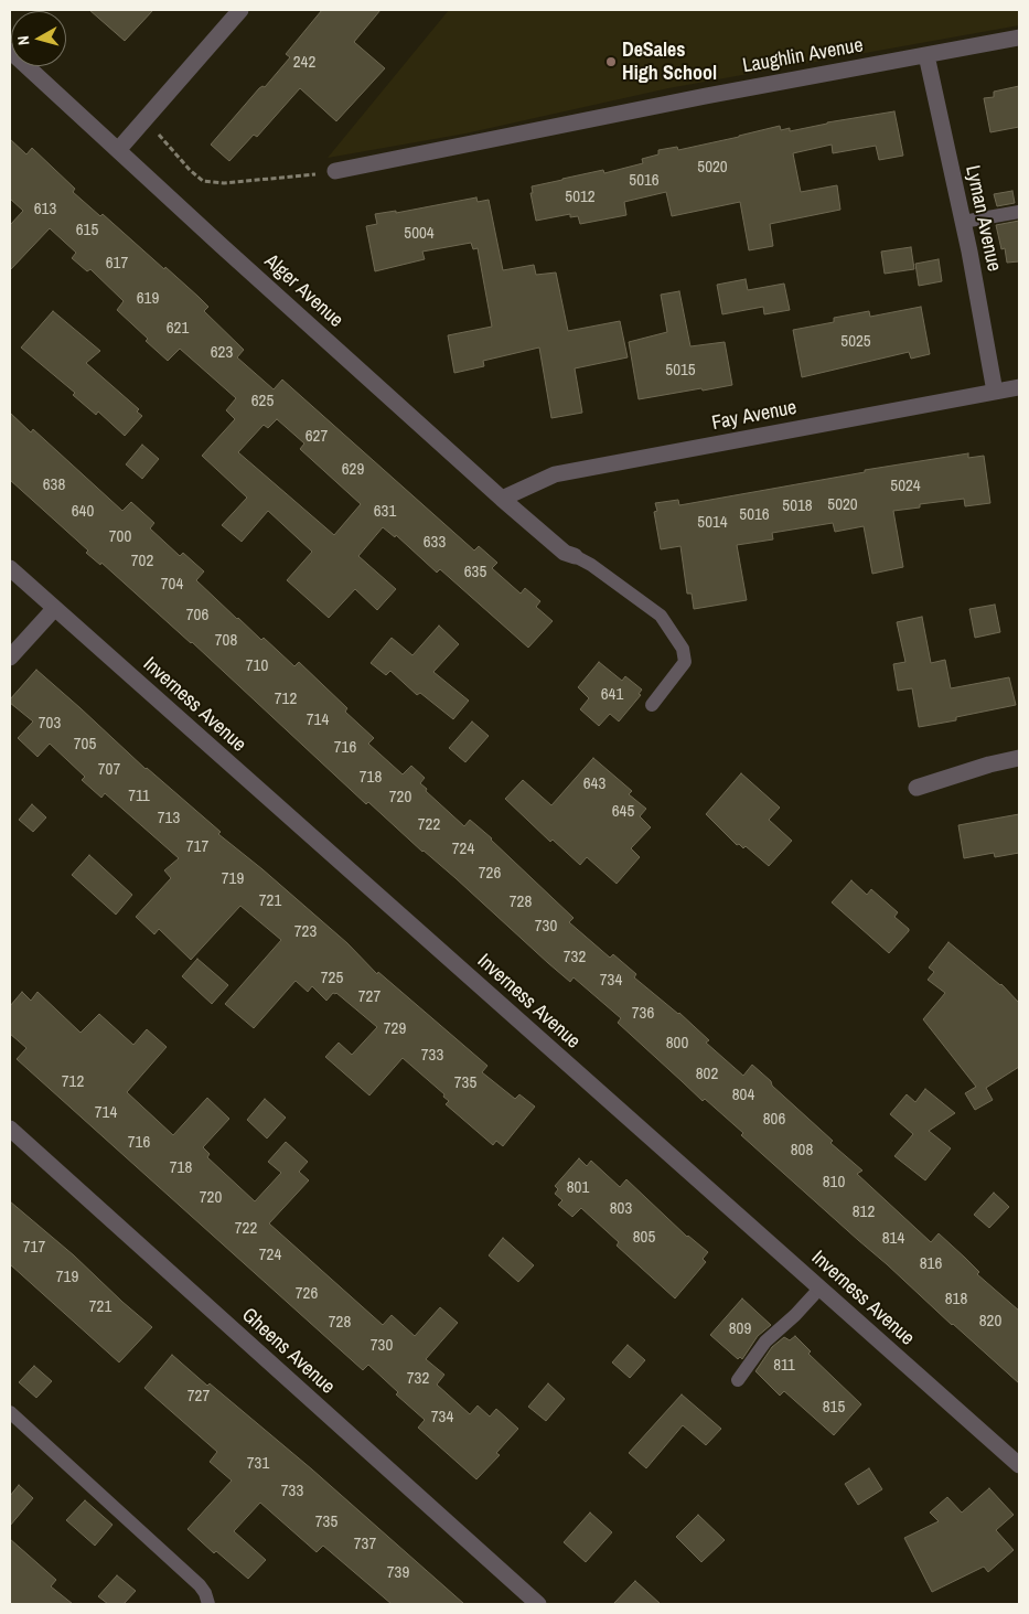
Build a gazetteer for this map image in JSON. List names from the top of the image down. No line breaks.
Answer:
{"streets":{"street":["Laughlin Avenue","Lyman Avenue","Alger Avenue","Fay Avenue","Inverness Avenue","Gheens Avenue"]},"crossings":[["Laughlin Avenue","Lyman Avenue"],["Lyman Avenue","Fay Avenue"],["Alger Avenue","Fay Avenue"]],"places":["DeSales High School"],"house_numbers":["242","5020","5016","5012","613","615","5004","617","619","621","5025","623","5015","625","627","629","638","5024","5020","5018","640","631","5016","5014","700","633","702","635","704","706","708","710","641","712","714","703","705","716","707","718","643","711","720","645","713","722","717","724","726","719","721","728","730","723","732","725","734","727","736","729","800","733","802","712","735","804","714","806","716","808","718","810","801","720","803","812","722","805","814","717","724","816","719","726","818","721","820","728","809","730","811","732","727","815","734","731","733","735","737","739"],"north":"left"}
